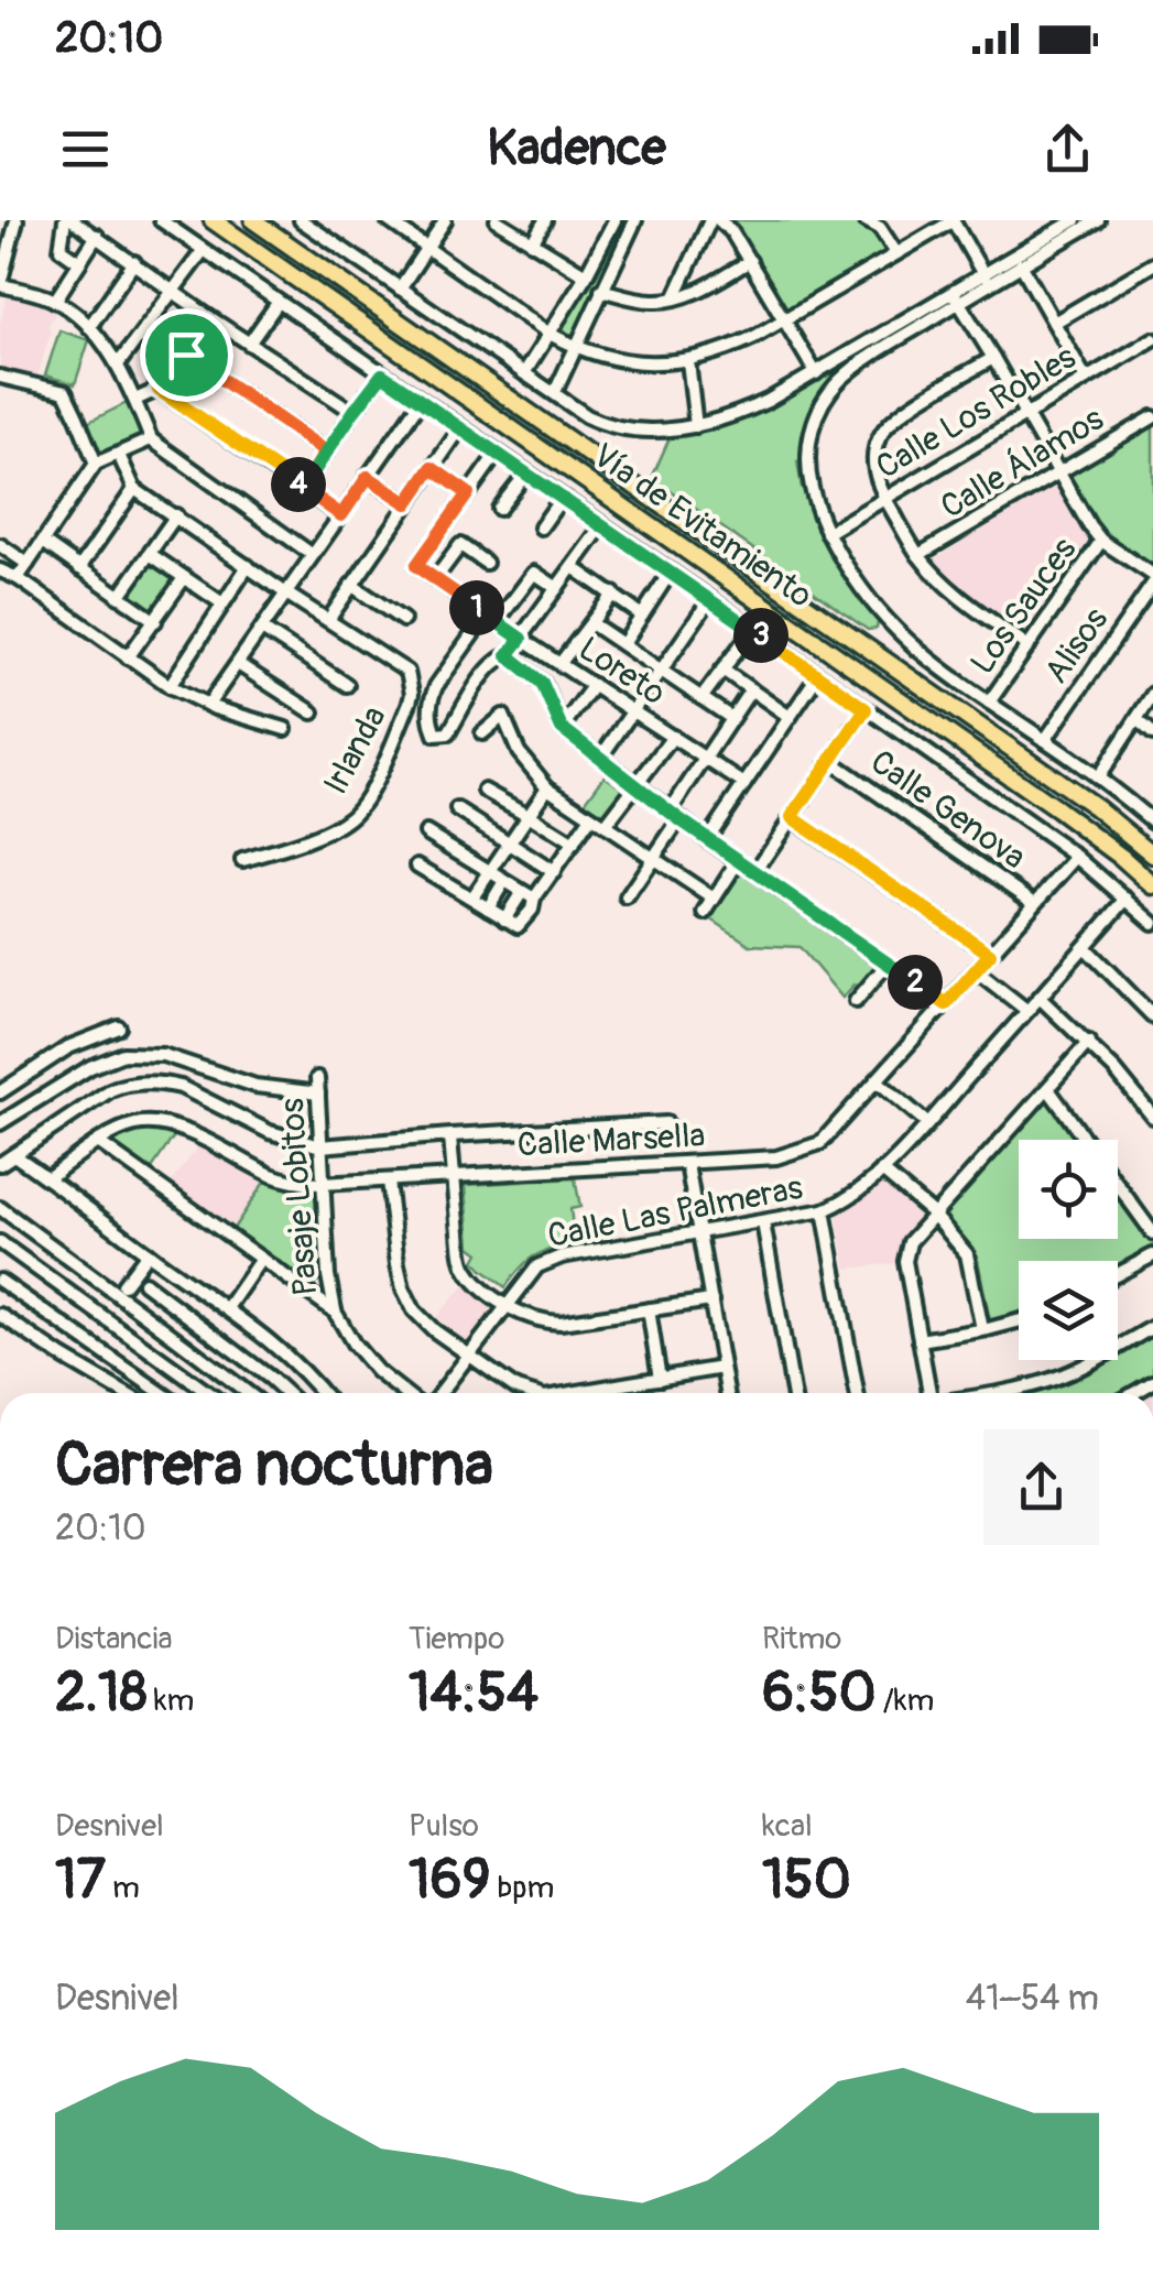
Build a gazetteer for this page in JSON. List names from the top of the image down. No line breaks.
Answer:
{"streets":{"highway":["Vía de Evitamiento"],"street":["Calle Los Robles","Calle Álamos","Los Sauces","Alisos","Loreto","Irlanda","Calle Genova","Calle Marsella","Pasaje Lobitos","Calle Las Palmeras"]},"crossings":[["Calle Genova","Calle Marsella"],["Calle Marsella","Pasaje Lobitos"]],"page":{"status":"20:10","header":"Kadence","pins":["4","1","3","2"],"heading":["Carrera nocturna","20:10"],"stats":[["Distancia","2.18 km"],["Tiempo","14:54"],["Ritmo","6:50 /km"],["Desnivel","17 m"],["Pulso","169 bpm"],["kcal","150"]],"chart":["Desnivel","41–54 m"]}}
